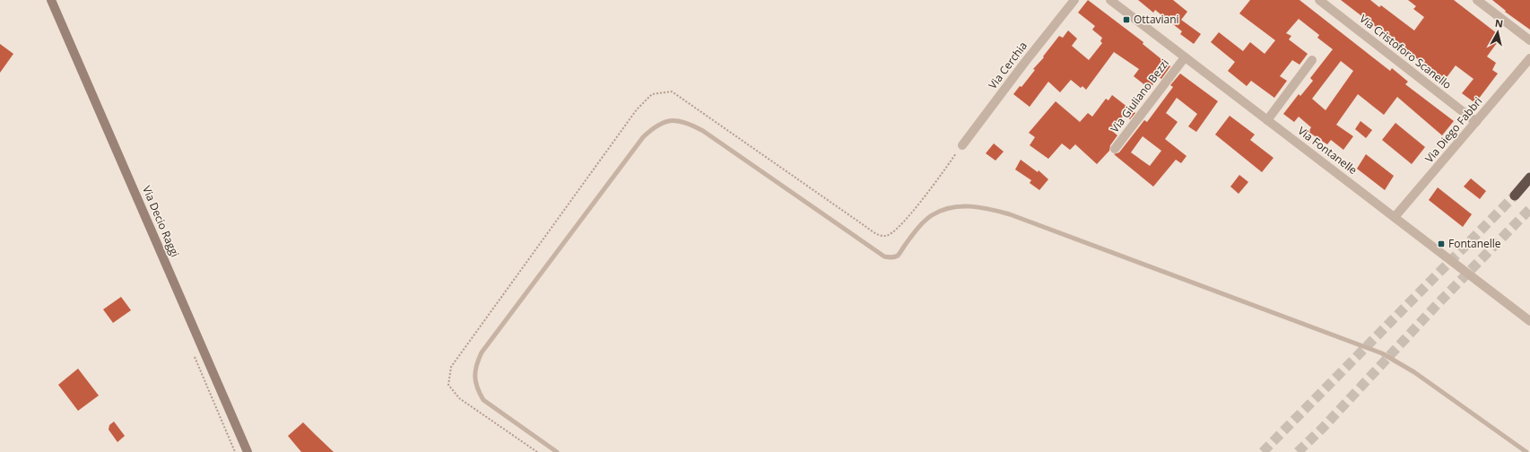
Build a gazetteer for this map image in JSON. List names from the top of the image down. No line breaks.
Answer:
{"streets":{"main road":["Via Decio Raggi"],"street":["Via Cristoforo Scanello","Via Cerchia","Via Giuliano Bezzi","Via Diego Fabbri","Via Fontanelle"]},"crossings":[["Via Cristoforo Scanello","Via Diego Fabbri"],["Via Giuliano Bezzi","Via Fontanelle"],["Via Diego Fabbri","Via Fontanelle"]],"places":{"transit":["Ottaviani","Fontanelle"]},"north":"top"}
